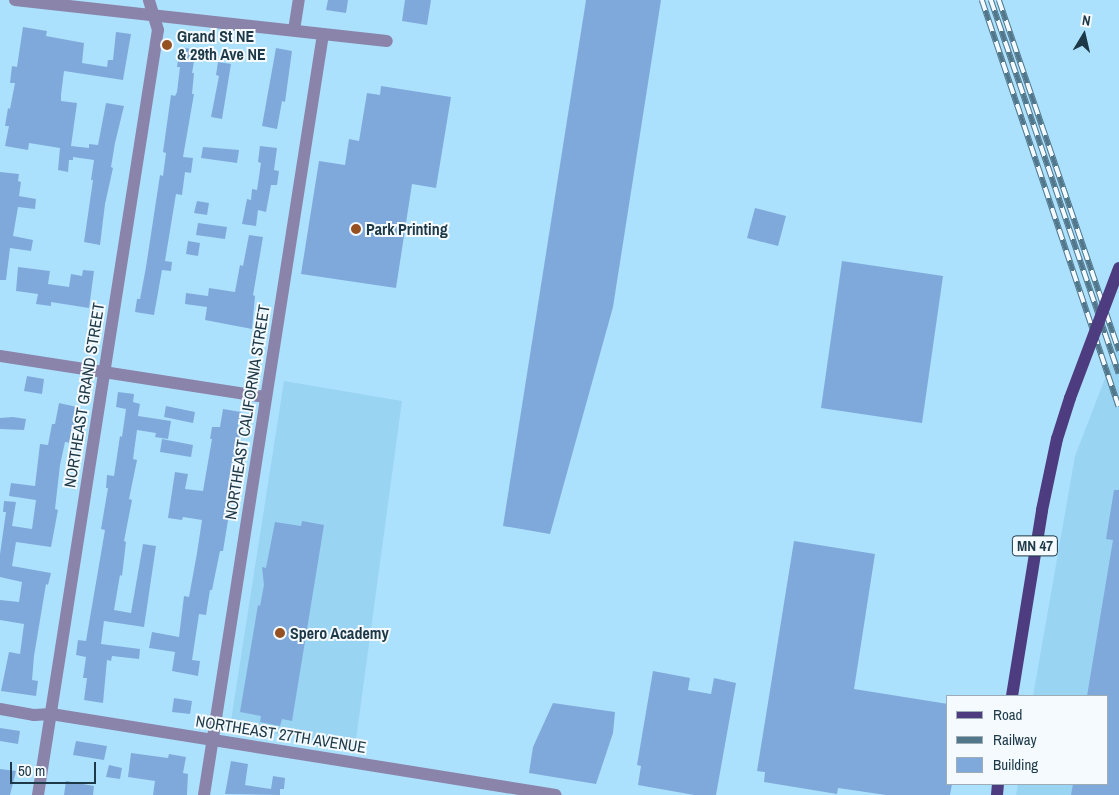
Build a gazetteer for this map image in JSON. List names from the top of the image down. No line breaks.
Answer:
{"streets":{"main road":["MN 47"],"street":["NORTHEAST GRAND STREET","NORTHEAST CALIFORNIA STREET","NORTHEAST 27TH AVENUE"]},"crossings":[["NORTHEAST GRAND STREET","NORTHEAST 27TH AVENUE"],["NORTHEAST CALIFORNIA STREET","NORTHEAST 27TH AVENUE"]],"places":["Grand St NE & 29th Ave NE","Park Printing","Spero Academy"],"legend":["Road","Railway","Building"],"scale_bar":"50 m","north":"top"}
